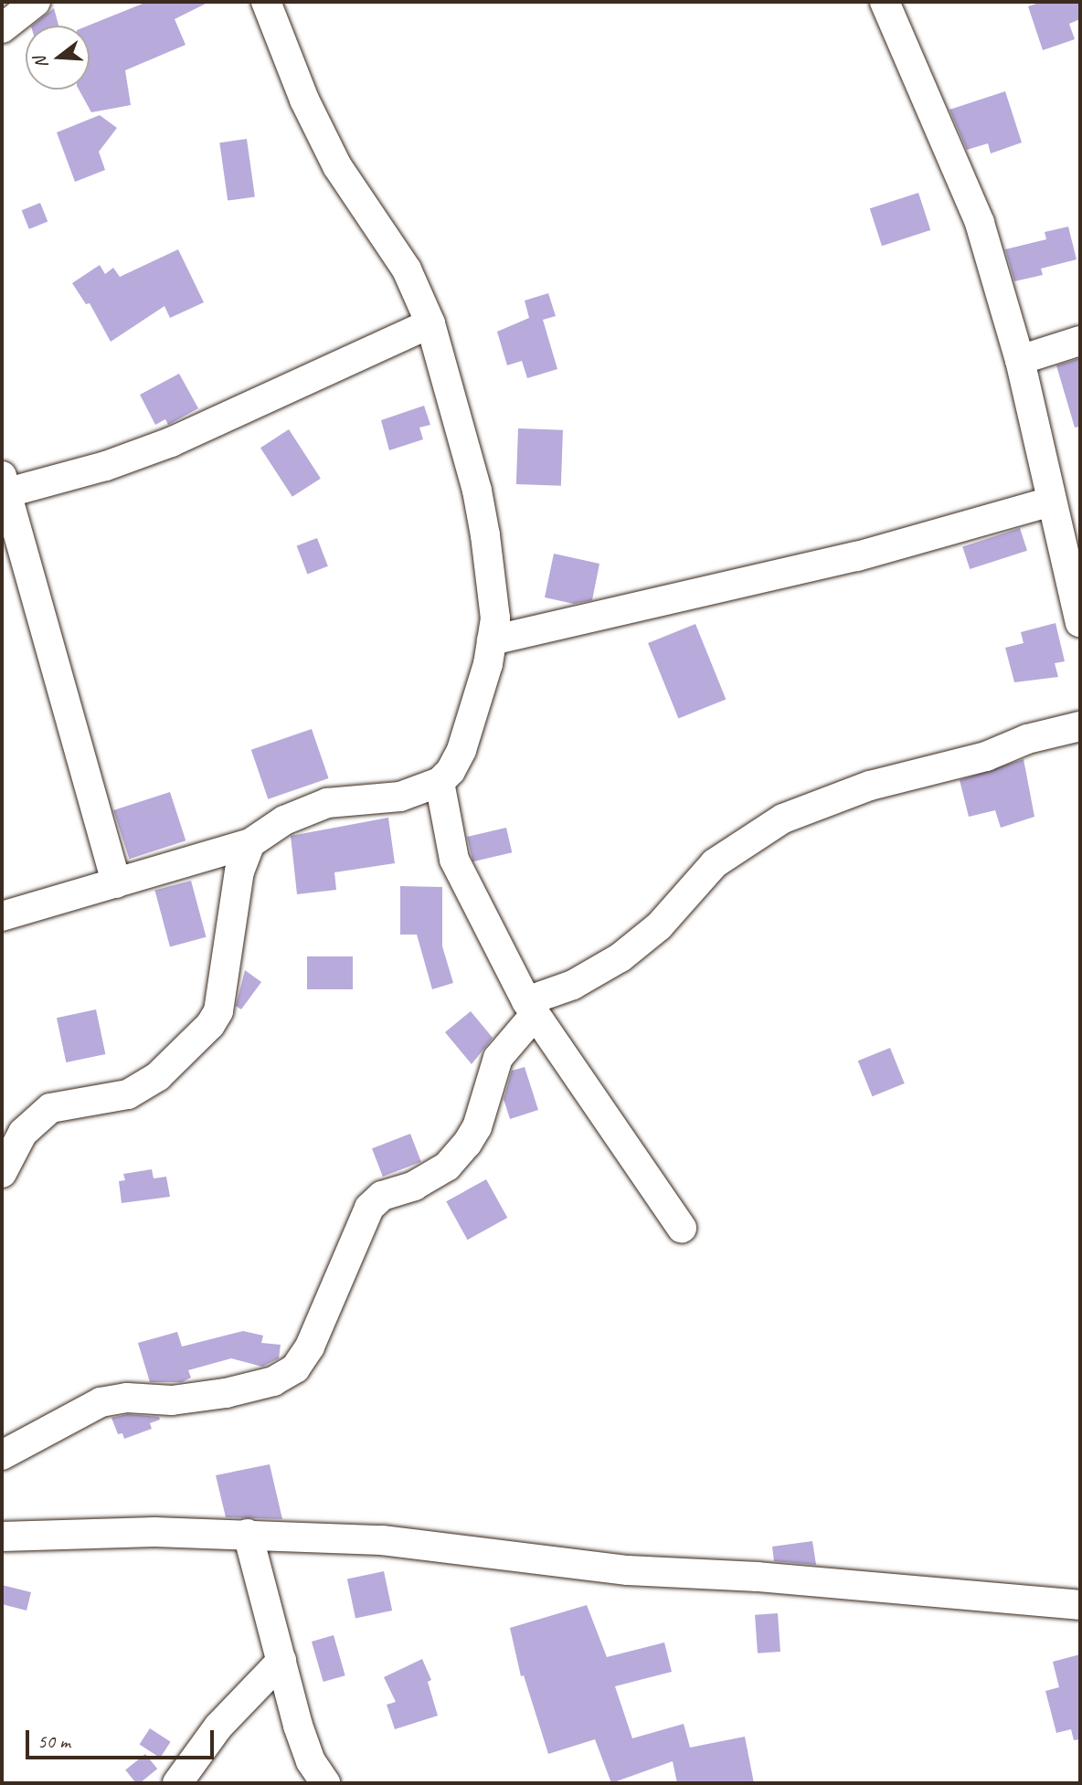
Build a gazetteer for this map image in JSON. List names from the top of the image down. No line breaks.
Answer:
{"scale_bar":"50 m","north":"left"}
